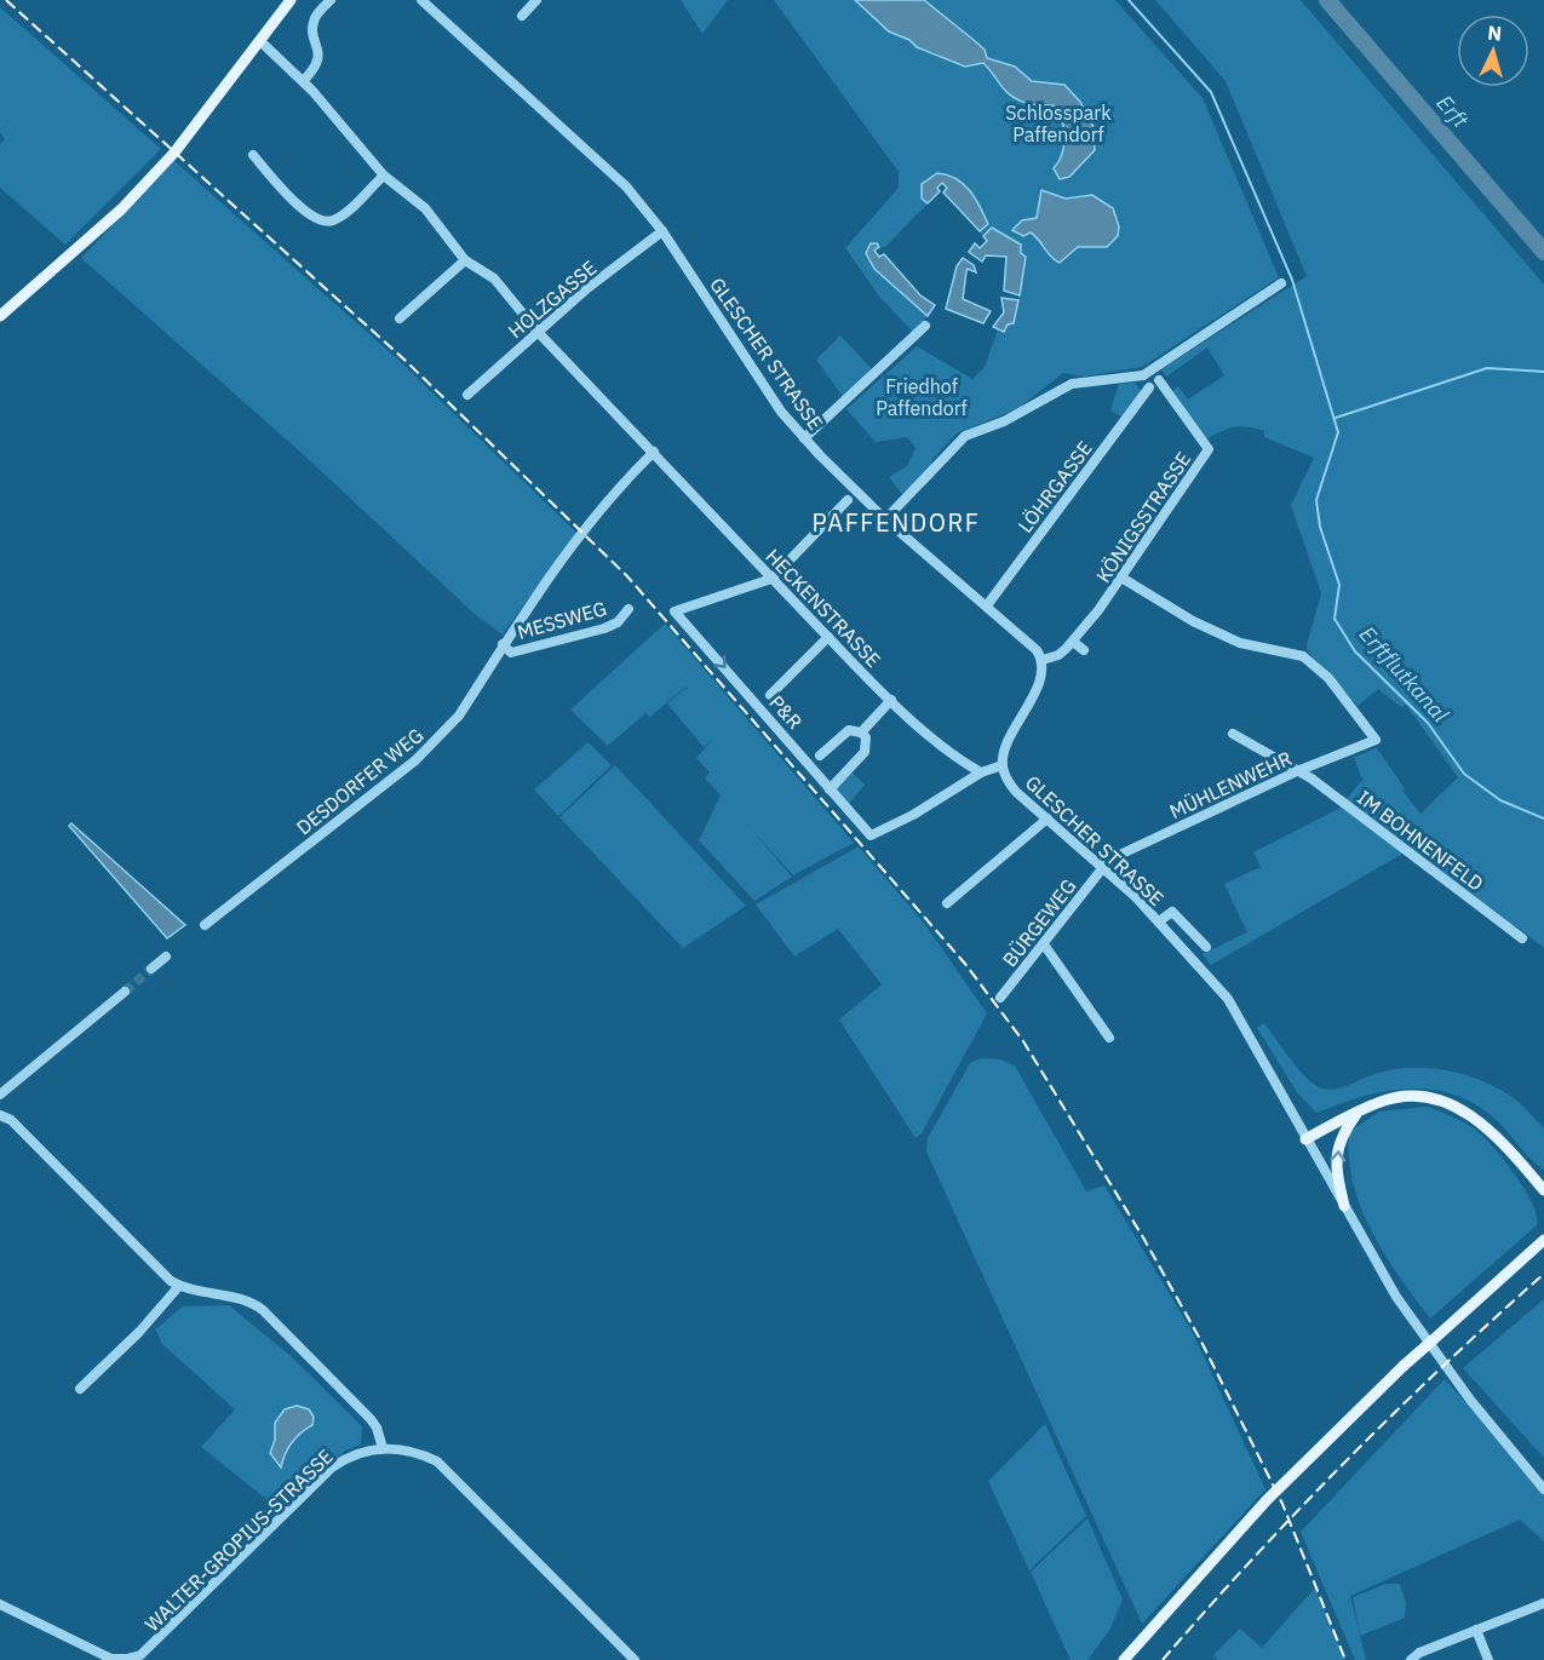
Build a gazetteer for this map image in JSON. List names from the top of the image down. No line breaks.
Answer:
{"streets":{"street":["HOLZGASSE","GLESCHER STRASSE","LÖHRGASSE","KÖNIGSSTRASSE","HECKENSTRASSE","MESSWEG","P&R","DESDORFER WEG","MÜHLENWEHR","IM BOHNENFELD","BÜRGEWEG","WALTER-GROPIUS-STRASSE"]},"crossings":[["HOLZGASSE","GLESCHER STRASSE"],["HOLZGASSE","HECKENSTRASSE"],["GLESCHER STRASSE","LÖHRGASSE"],["GLESCHER STRASSE","KÖNIGSSTRASSE"],["GLESCHER STRASSE","MÜHLENWEHR"],["GLESCHER STRASSE","BÜRGEWEG"],["LÖHRGASSE","KÖNIGSSTRASSE"],["KÖNIGSSTRASSE","MÜHLENWEHR"],["HECKENSTRASSE","P&R"],["HECKENSTRASSE","DESDORFER WEG"],["MESSWEG","DESDORFER WEG"],["MÜHLENWEHR","IM BOHNENFELD"],["MÜHLENWEHR","BÜRGEWEG"]],"districts":["PAFFENDORF"],"water":["Erft","Erftflutkanal"],"parks":["Schlosspark Paffendorf","Friedhof Paffendorf"],"north":"top"}
